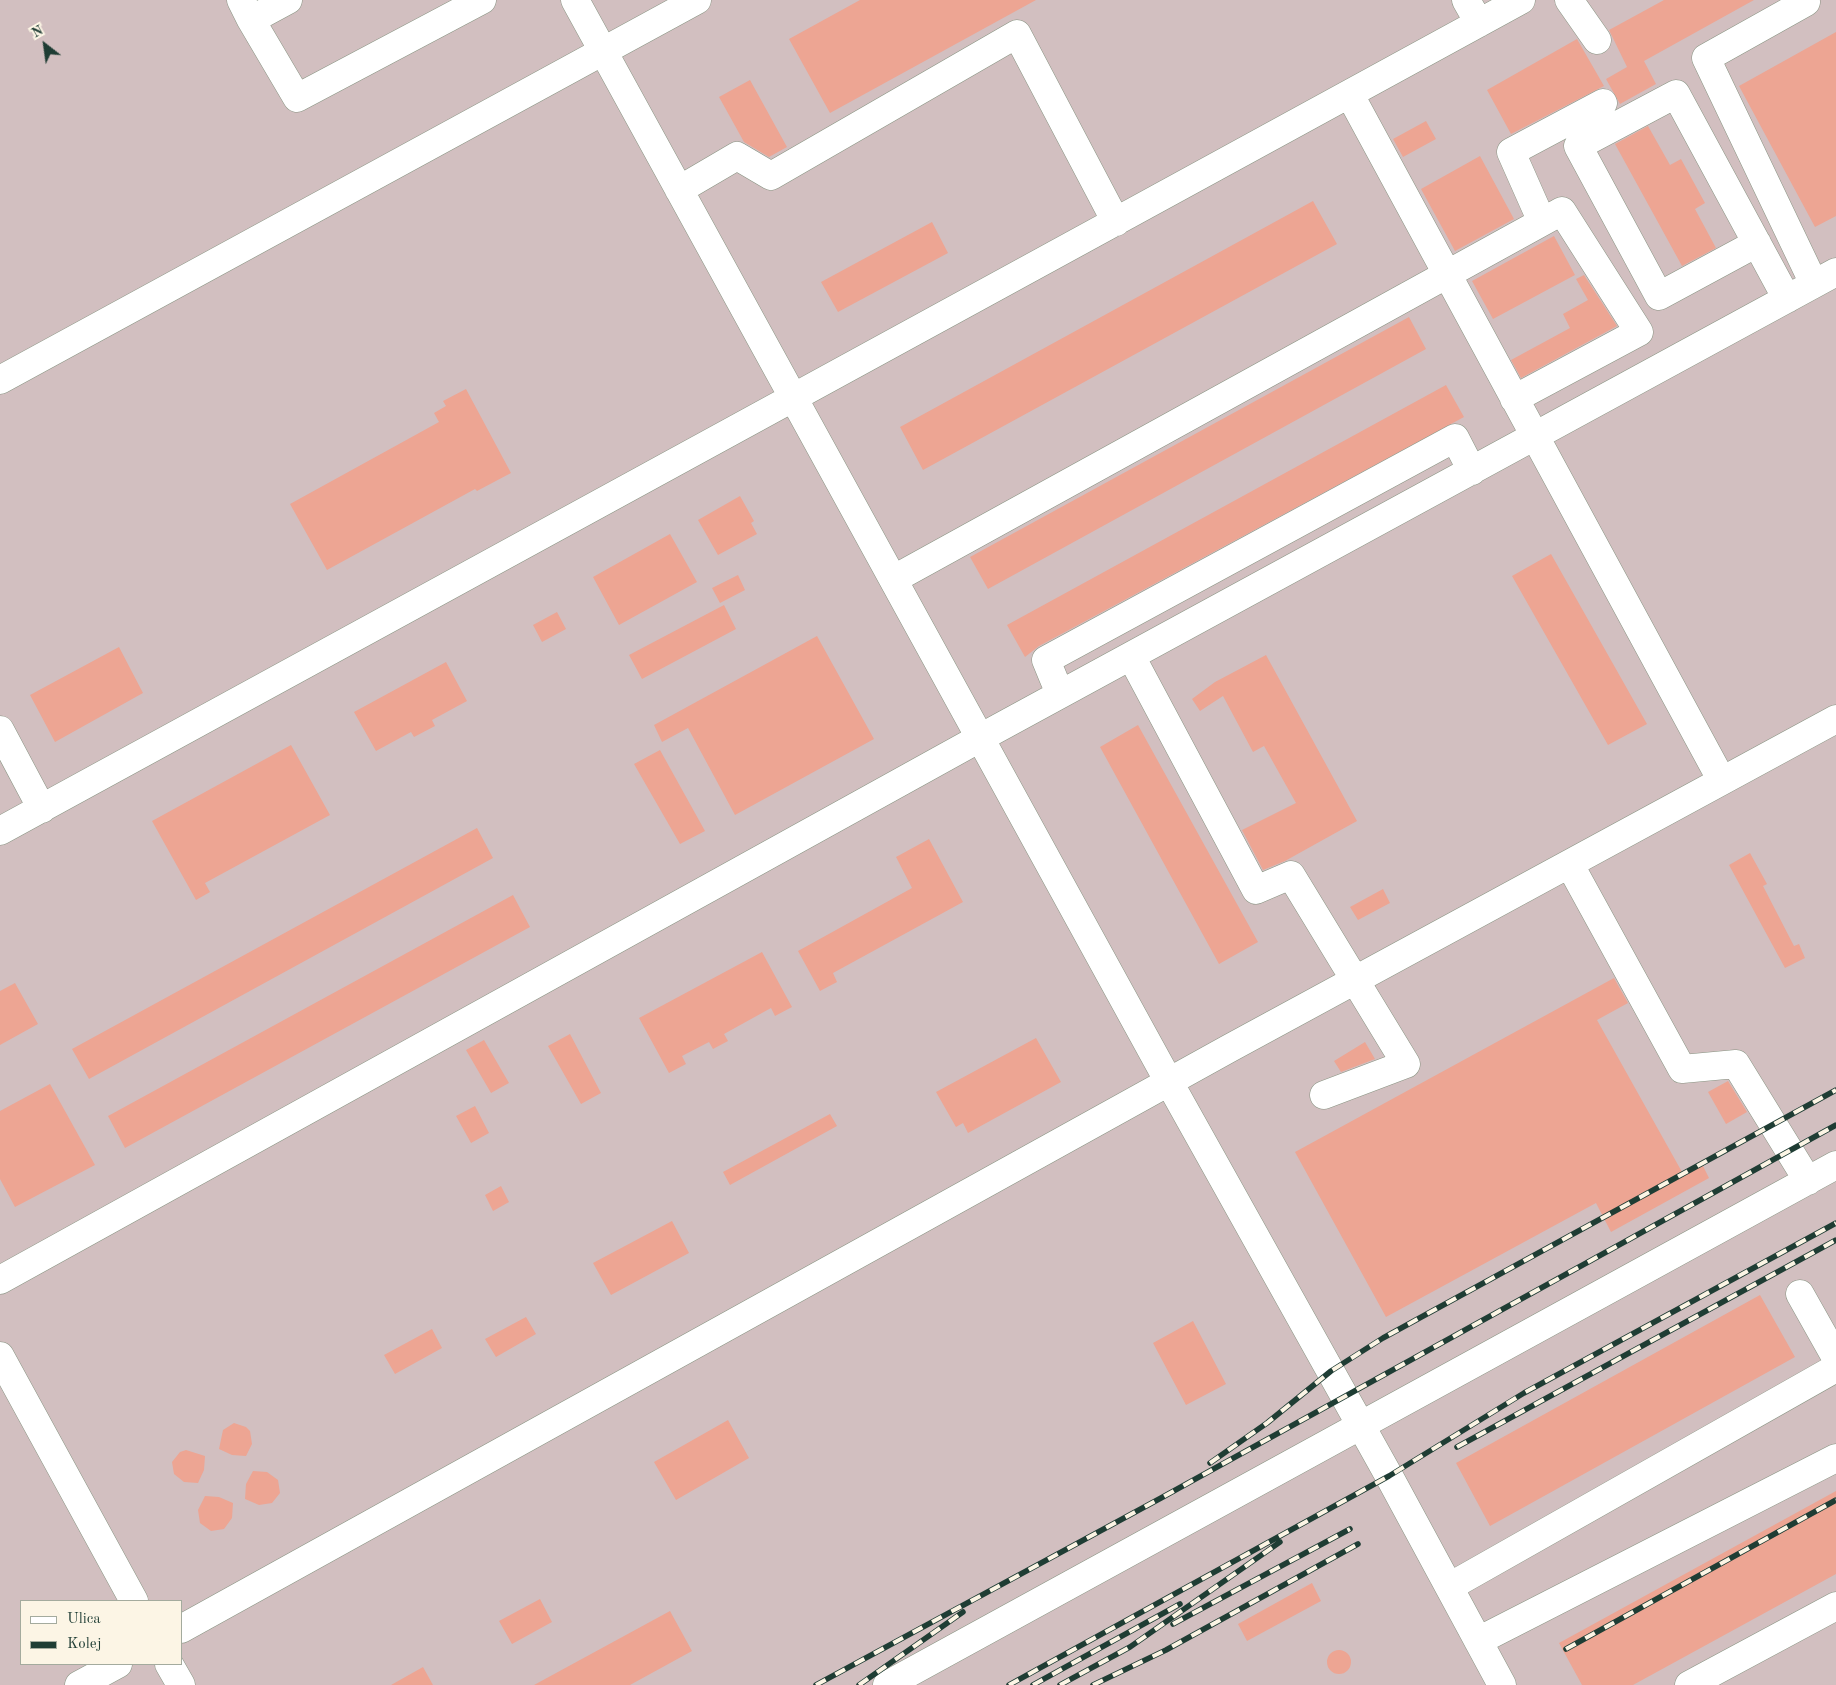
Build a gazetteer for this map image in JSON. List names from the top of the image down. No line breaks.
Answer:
{"legend":["Ulica","Kolej"],"north":"top left"}
